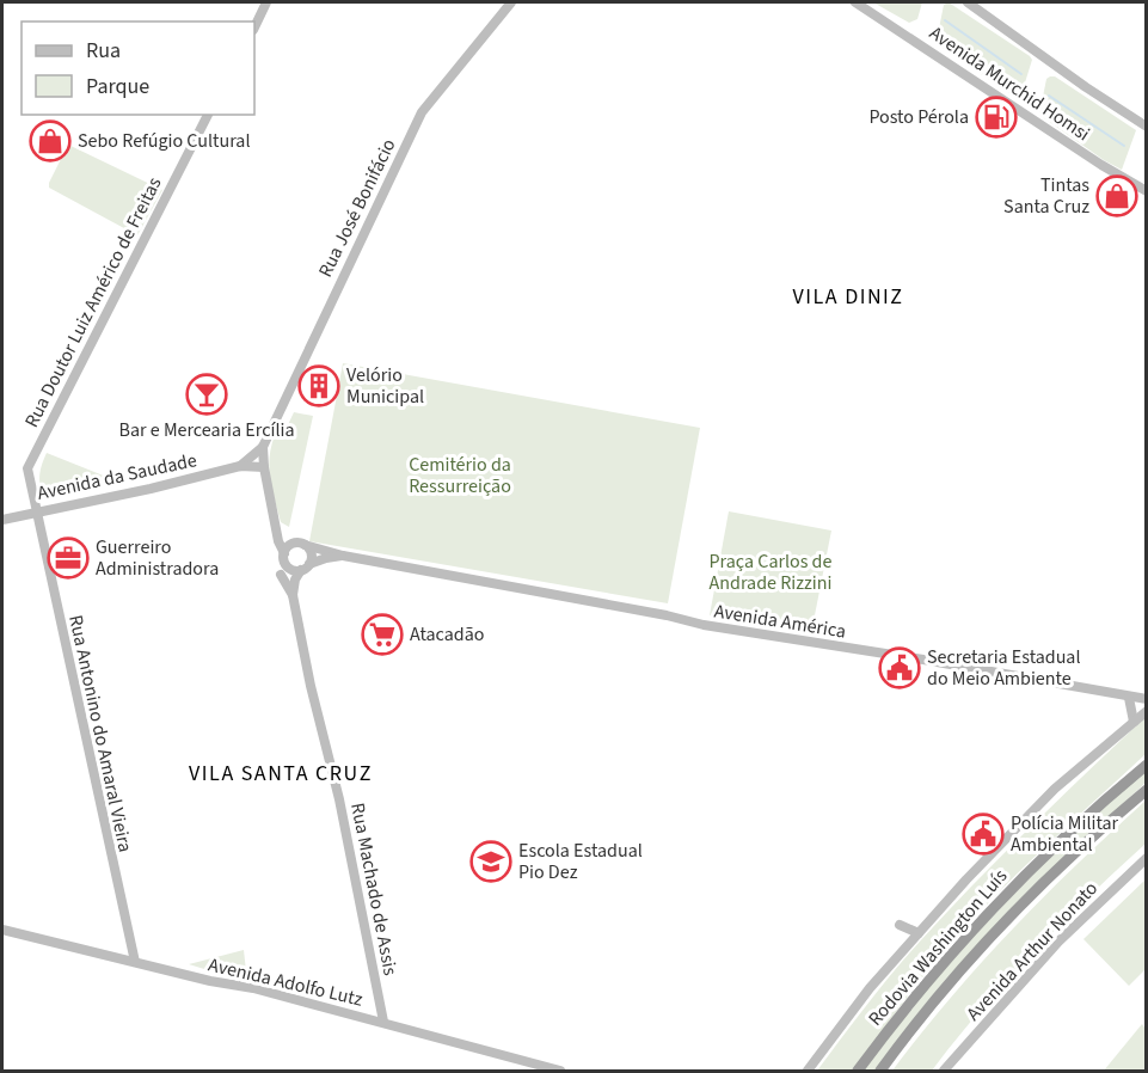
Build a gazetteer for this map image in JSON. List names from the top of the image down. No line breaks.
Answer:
{"streets":{"highway":["Rodovia Washington Luís"],"street":["Avenida Murchid Homsi","Rua José Bonifácio","Rua Doutor Luiz Américo de Freitas","Avenida da Saudade","Avenida América","Rua Antonino do Amaral Vieira","Rua Machado de Assis","Avenida Arthur Nonato","Avenida Adolfo Lutz"]},"crossings":[["Rua José Bonifácio","Avenida da Saudade"],["Rua Doutor Luiz Américo de Freitas","Avenida da Saudade"],["Rua Doutor Luiz Américo de Freitas","Rua Antonino do Amaral Vieira"],["Avenida da Saudade","Rua Antonino do Amaral Vieira"],["Avenida América","Rua Machado de Assis"],["Rua Antonino do Amaral Vieira","Avenida Adolfo Lutz"],["Rua Machado de Assis","Avenida Adolfo Lutz"]],"districts":["VILA DINIZ","VILA SANTA CRUZ"],"parks":["Cemitério da Ressurreição","Praça Carlos de Andrade Rizzini"],"places":{"fuel station":["Posto Pérola"],"shop":["Sebo Refúgio Cultural","Tintas Santa Cruz"],"building":["Velório Municipal"],"bar":["Bar e Mercearia Ercília"],"office":["Guerreiro Administradora"],"supermarket":["Atacadão"],"public building":["Secretaria Estadual do Meio Ambiente","Polícia Militar Ambiental"],"school or university":["Escola Estadual Pio Dez"]},"legend":["Rua","Parque"]}
